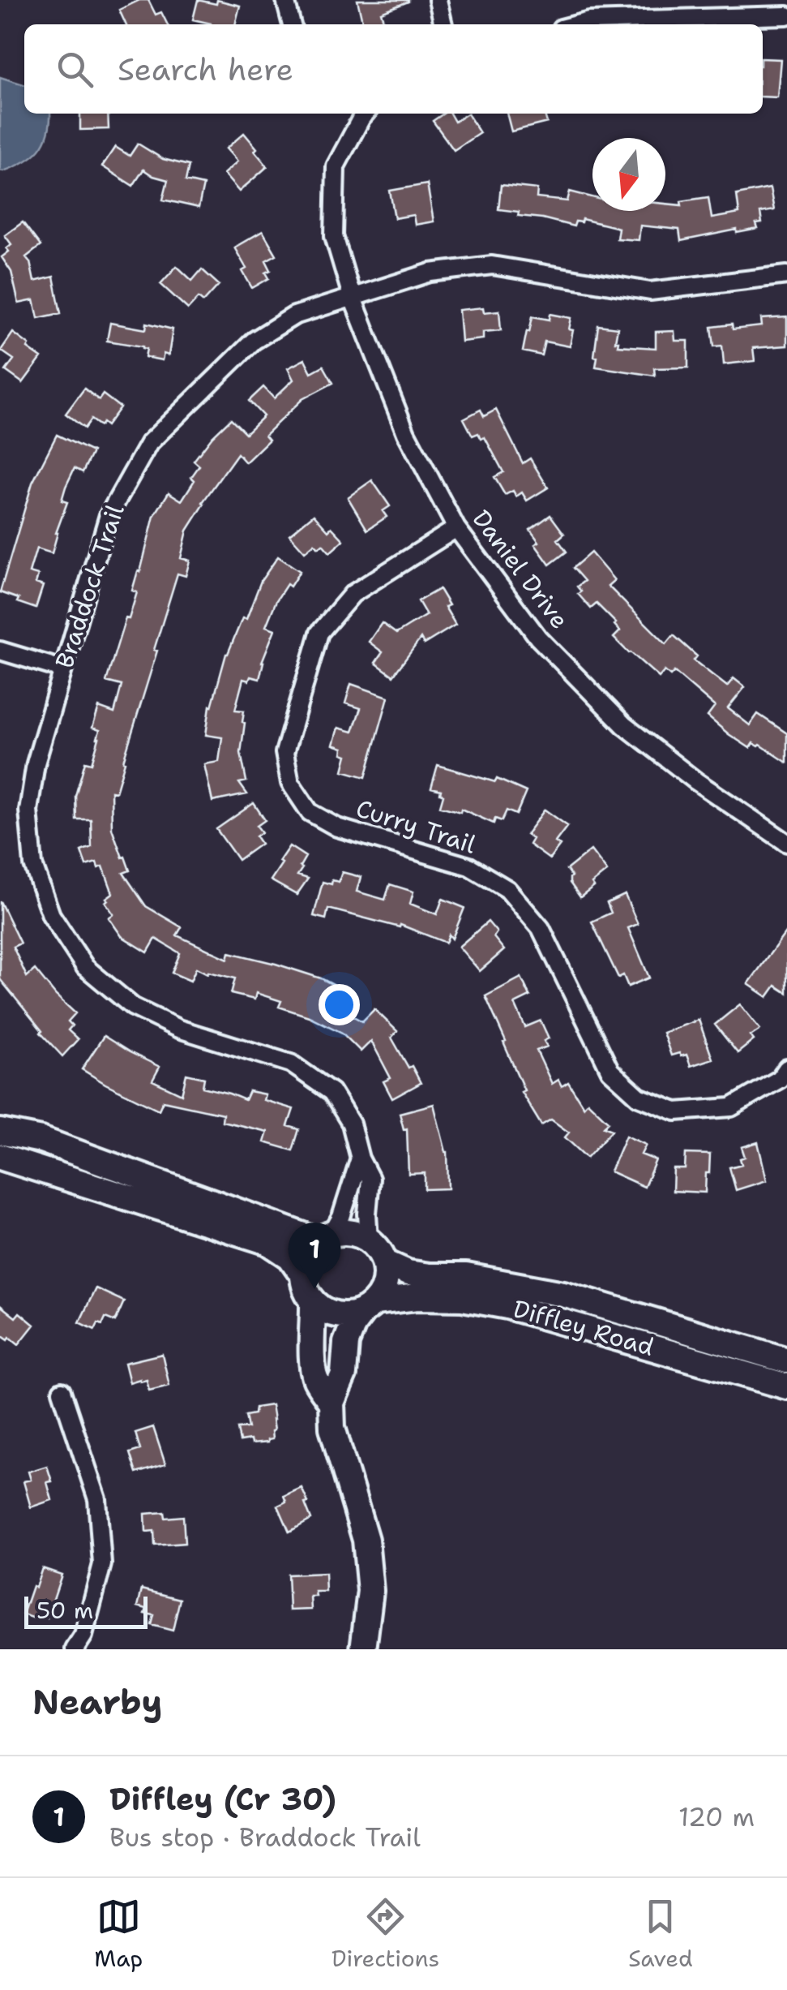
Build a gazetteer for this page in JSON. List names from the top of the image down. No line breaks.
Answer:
{"streets":{"main road":["Diffley Road"],"street":["Daniel Drive","Braddock Trail","Curry Trail"]},"crossings":[["Daniel Drive","Braddock Trail"],["Daniel Drive","Curry Trail"],["Braddock Trail","Diffley Road"]],"scale_bar":"50 m","north":"bottom","page":{"search":"Search here","pins":"1","scale":"50 m","heading":"Nearby","list":[{"mark":"1","name":"Diffley (Cr 30)","note":"Bus stop · Braddock Trail","value":"120 m"}],"nav":["Map","Directions","Saved"]}}
